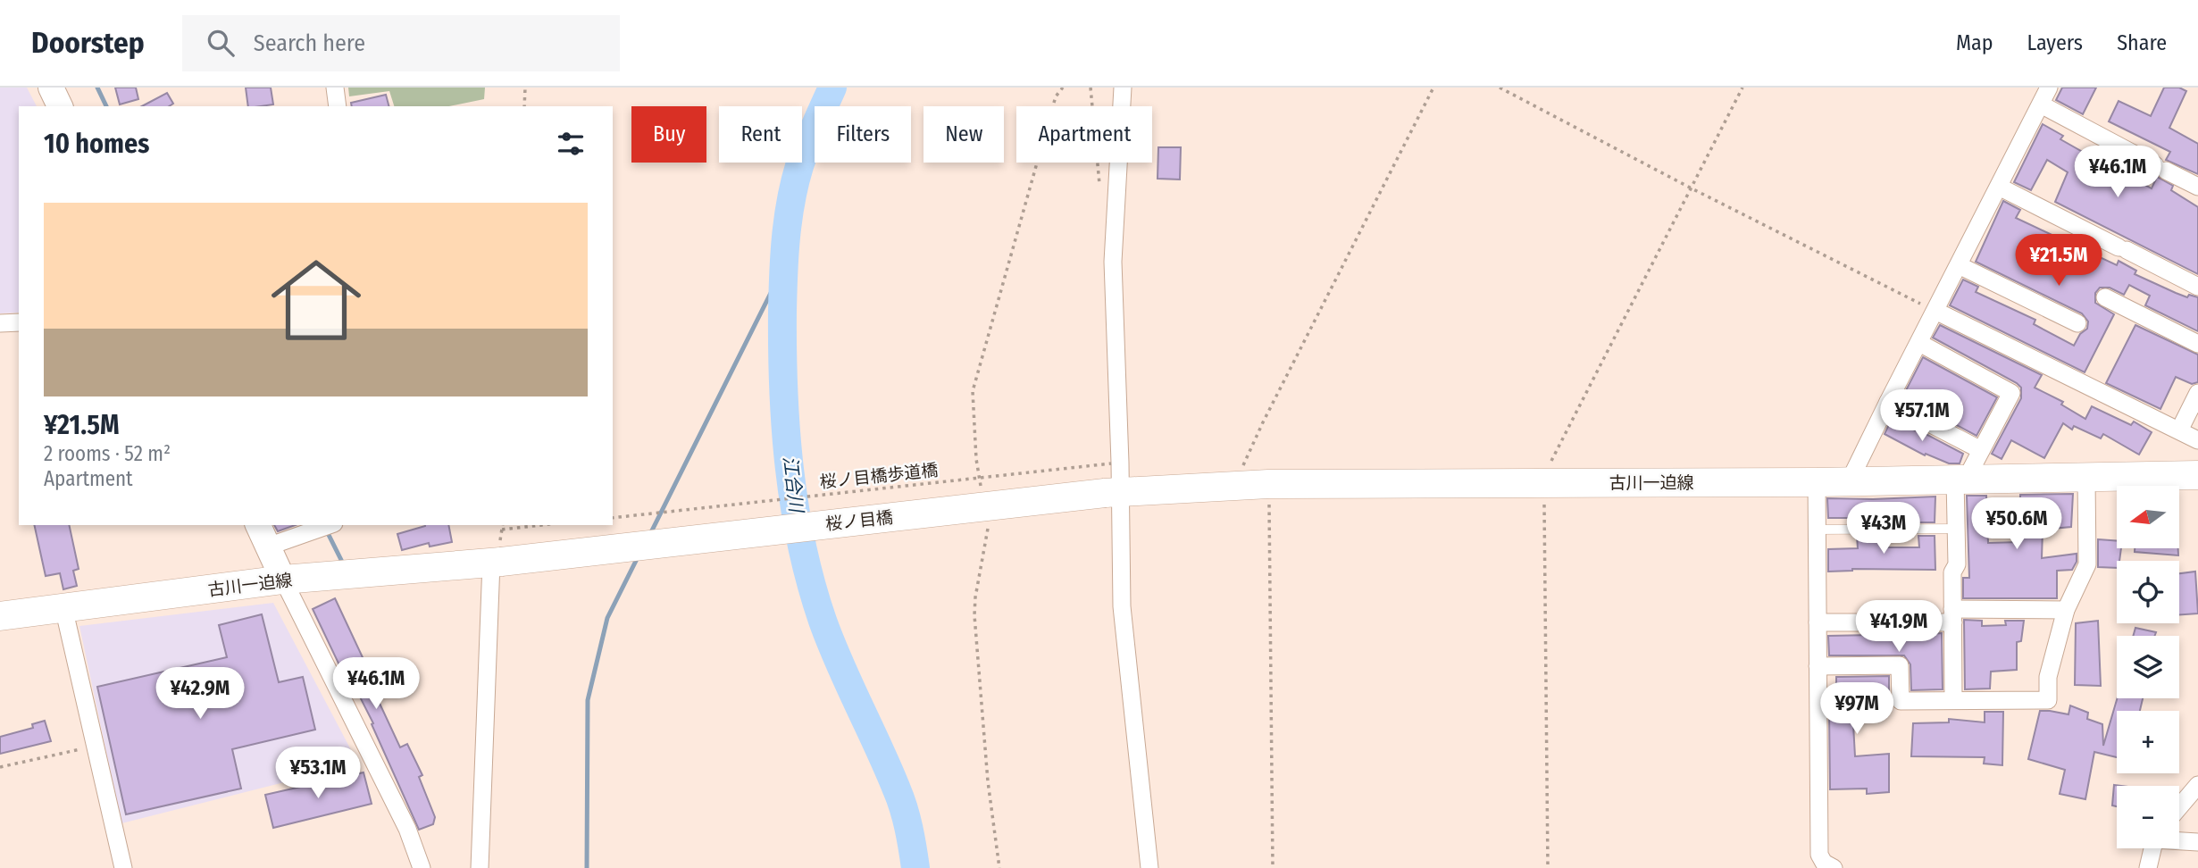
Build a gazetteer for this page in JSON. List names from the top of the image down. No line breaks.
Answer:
{"streets":{"main road":["古川一迫線","桜ノ目橋"],"path":["桜ノ目橋歩道橋"]},"crossings":[["古川一迫線","桜ノ目橋"]],"water":["江合川"],"north":"left","page":{"header":"Doorstep","search":"Search here","nav":["Map","Layers","Share"],"chip":["Buy","Rent","Filters","New","Apartment"],"heading":"10 homes","price":["¥46.1M","¥21.5M","¥57.1M","¥50.6M","¥43M","¥41.9M","¥46.1M","¥42.9M","¥97M","¥53.1M"],"list":[{"name":"¥21.5M","note":"2 rooms · 52 m² · Apartment"}],"map_buttons":["+","−"]}}
